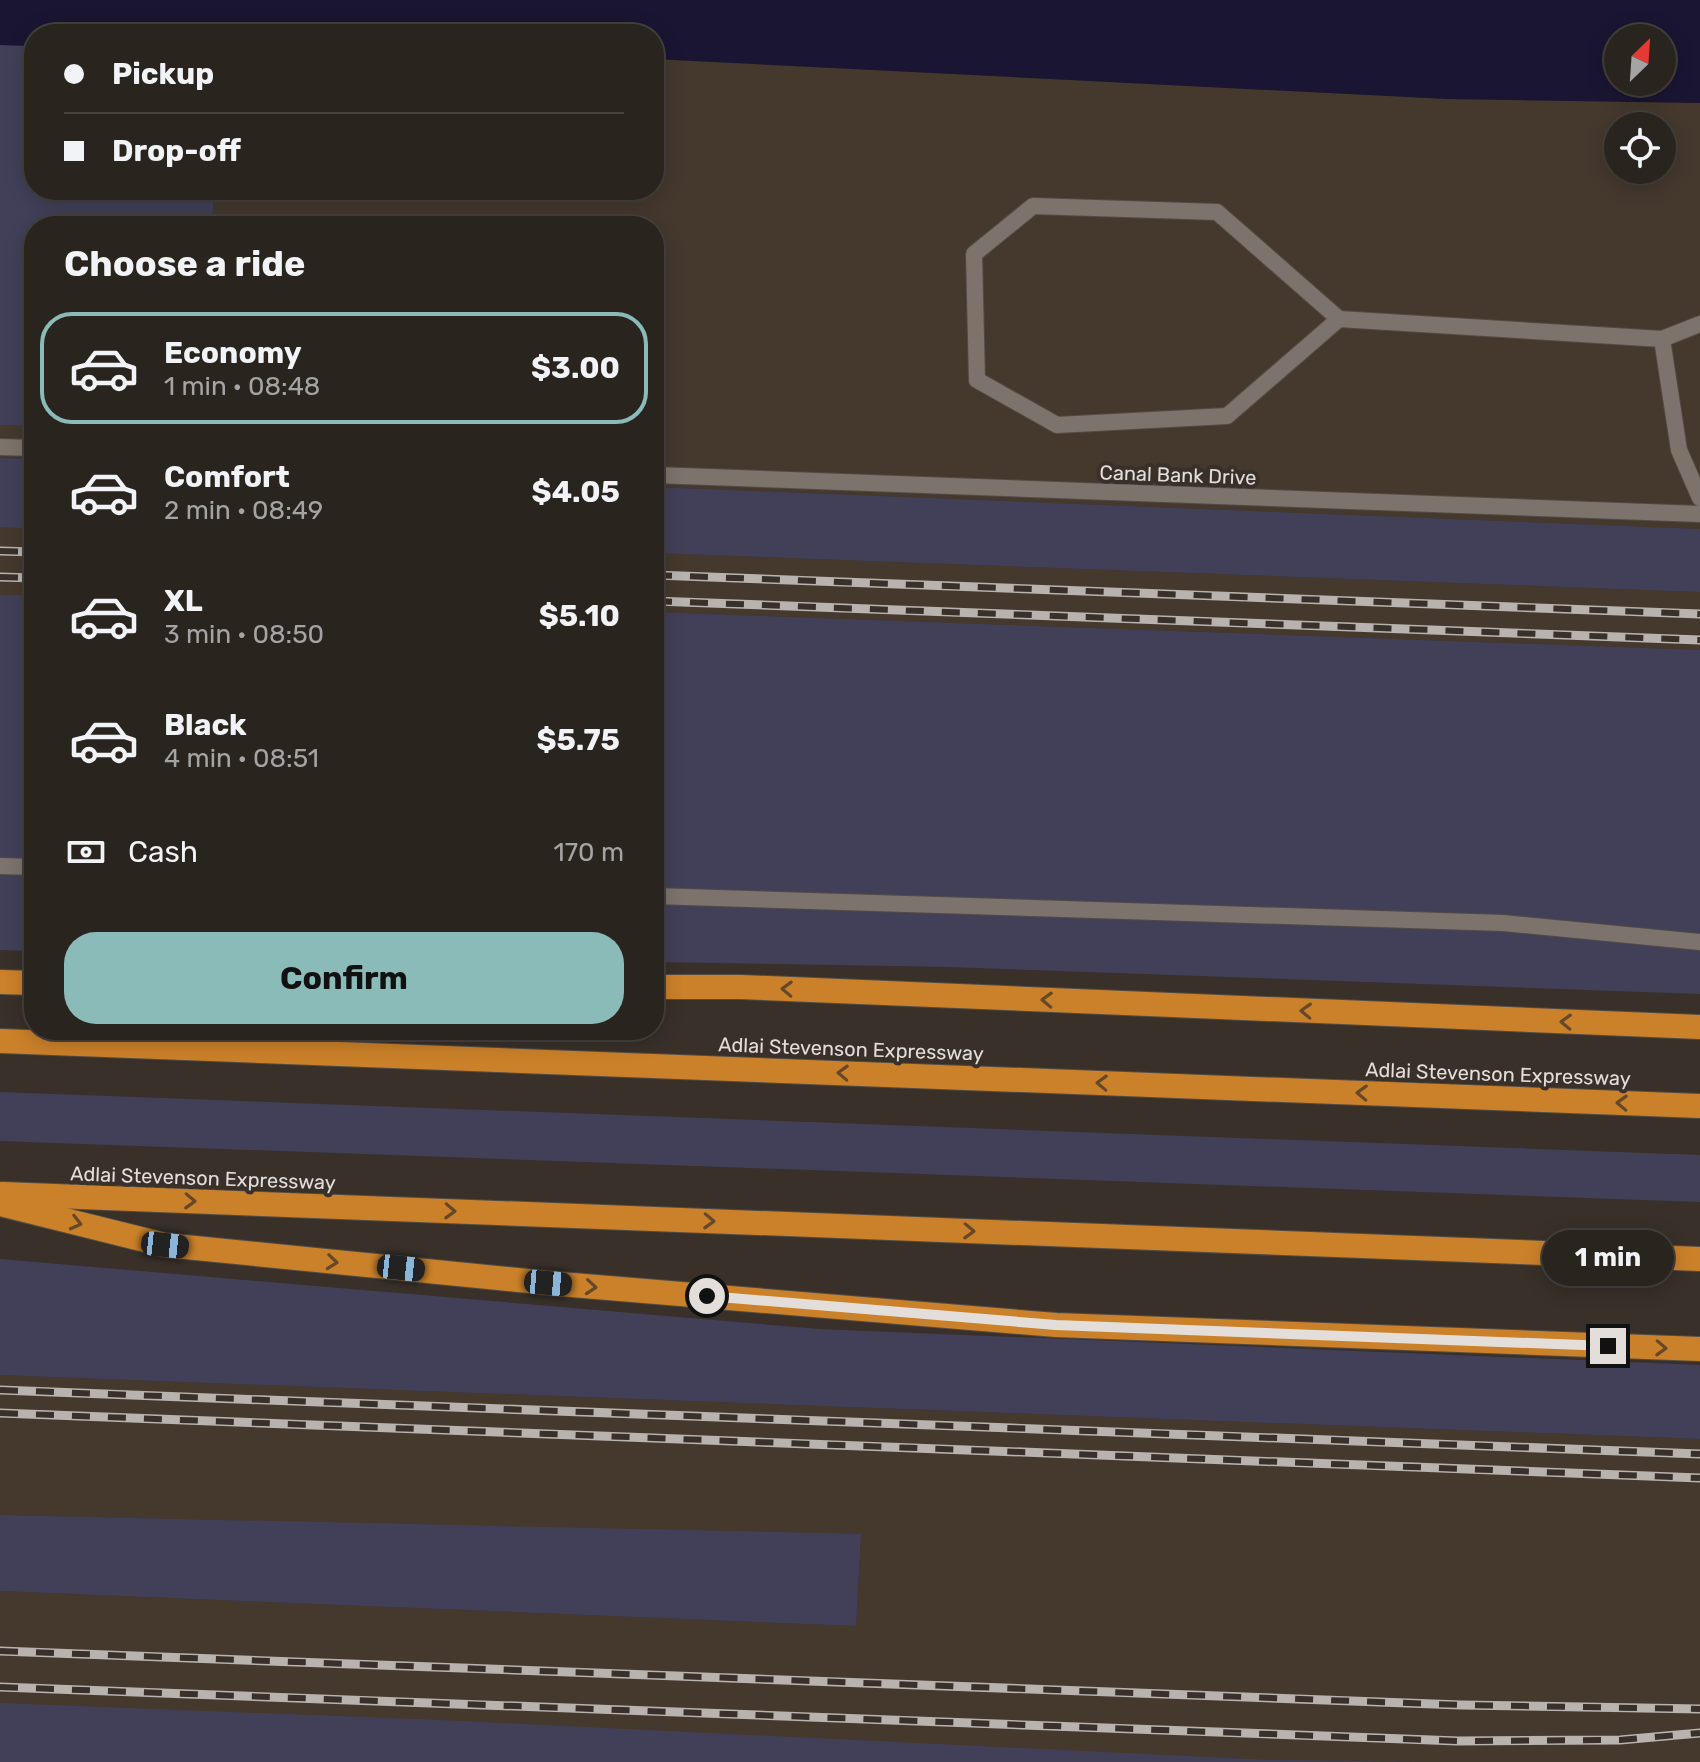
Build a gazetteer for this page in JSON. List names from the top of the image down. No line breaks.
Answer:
{"streets":{"highway":["Adlai Stevenson Expressway"],"lane":["Canal Bank Drive"]},"north":"top right","page":{"banner":["Pickup","Drop-off"],"heading":"Choose a ride","list":[{"name":"Economy","note":"1 min · 08:48","value":"$3.00"},{"name":"Comfort","note":"2 min · 08:49","value":"$4.05"},{"name":"XL","note":"3 min · 08:50","value":"$5.10"},{"name":"Black","note":"4 min · 08:51","value":"$5.75"}],"pay":["Cash","170 m"],"buttons":"Confirm","bubble":"1 min"}}
